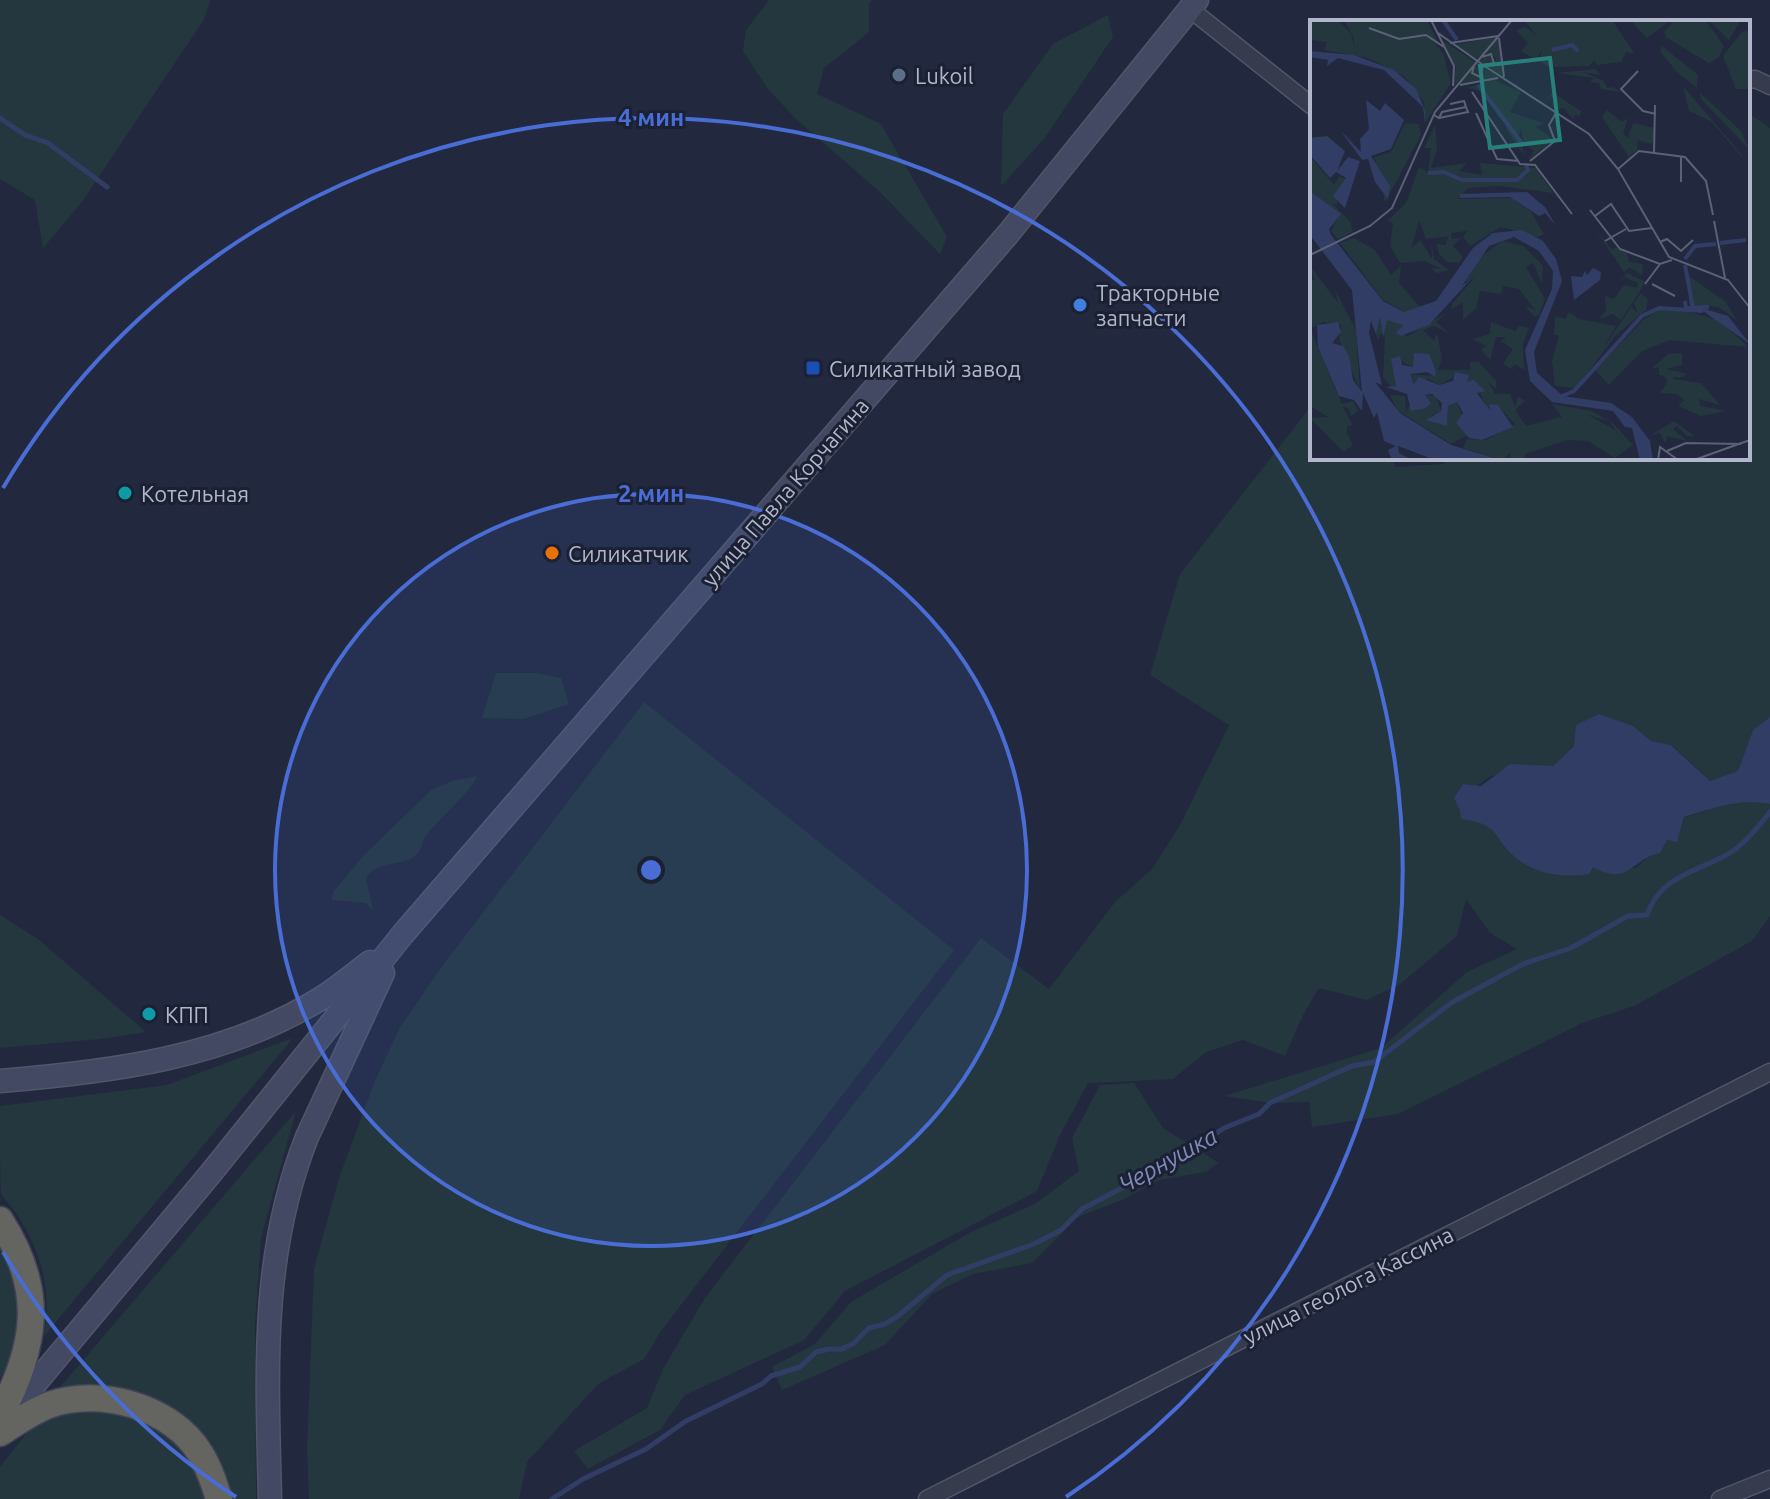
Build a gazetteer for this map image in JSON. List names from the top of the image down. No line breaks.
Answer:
{"streets":{"main road":["улица Павла Корчагина"],"street":["улица геолога Кассина"]},"water":["Чернушка"],"places":{"other":["Lukoil","Тракторные запчасти","Котельная","Силикатчик","КПП"],"transit":["Силикатный завод"]},"rings":["4 мин","2 мин"]}
